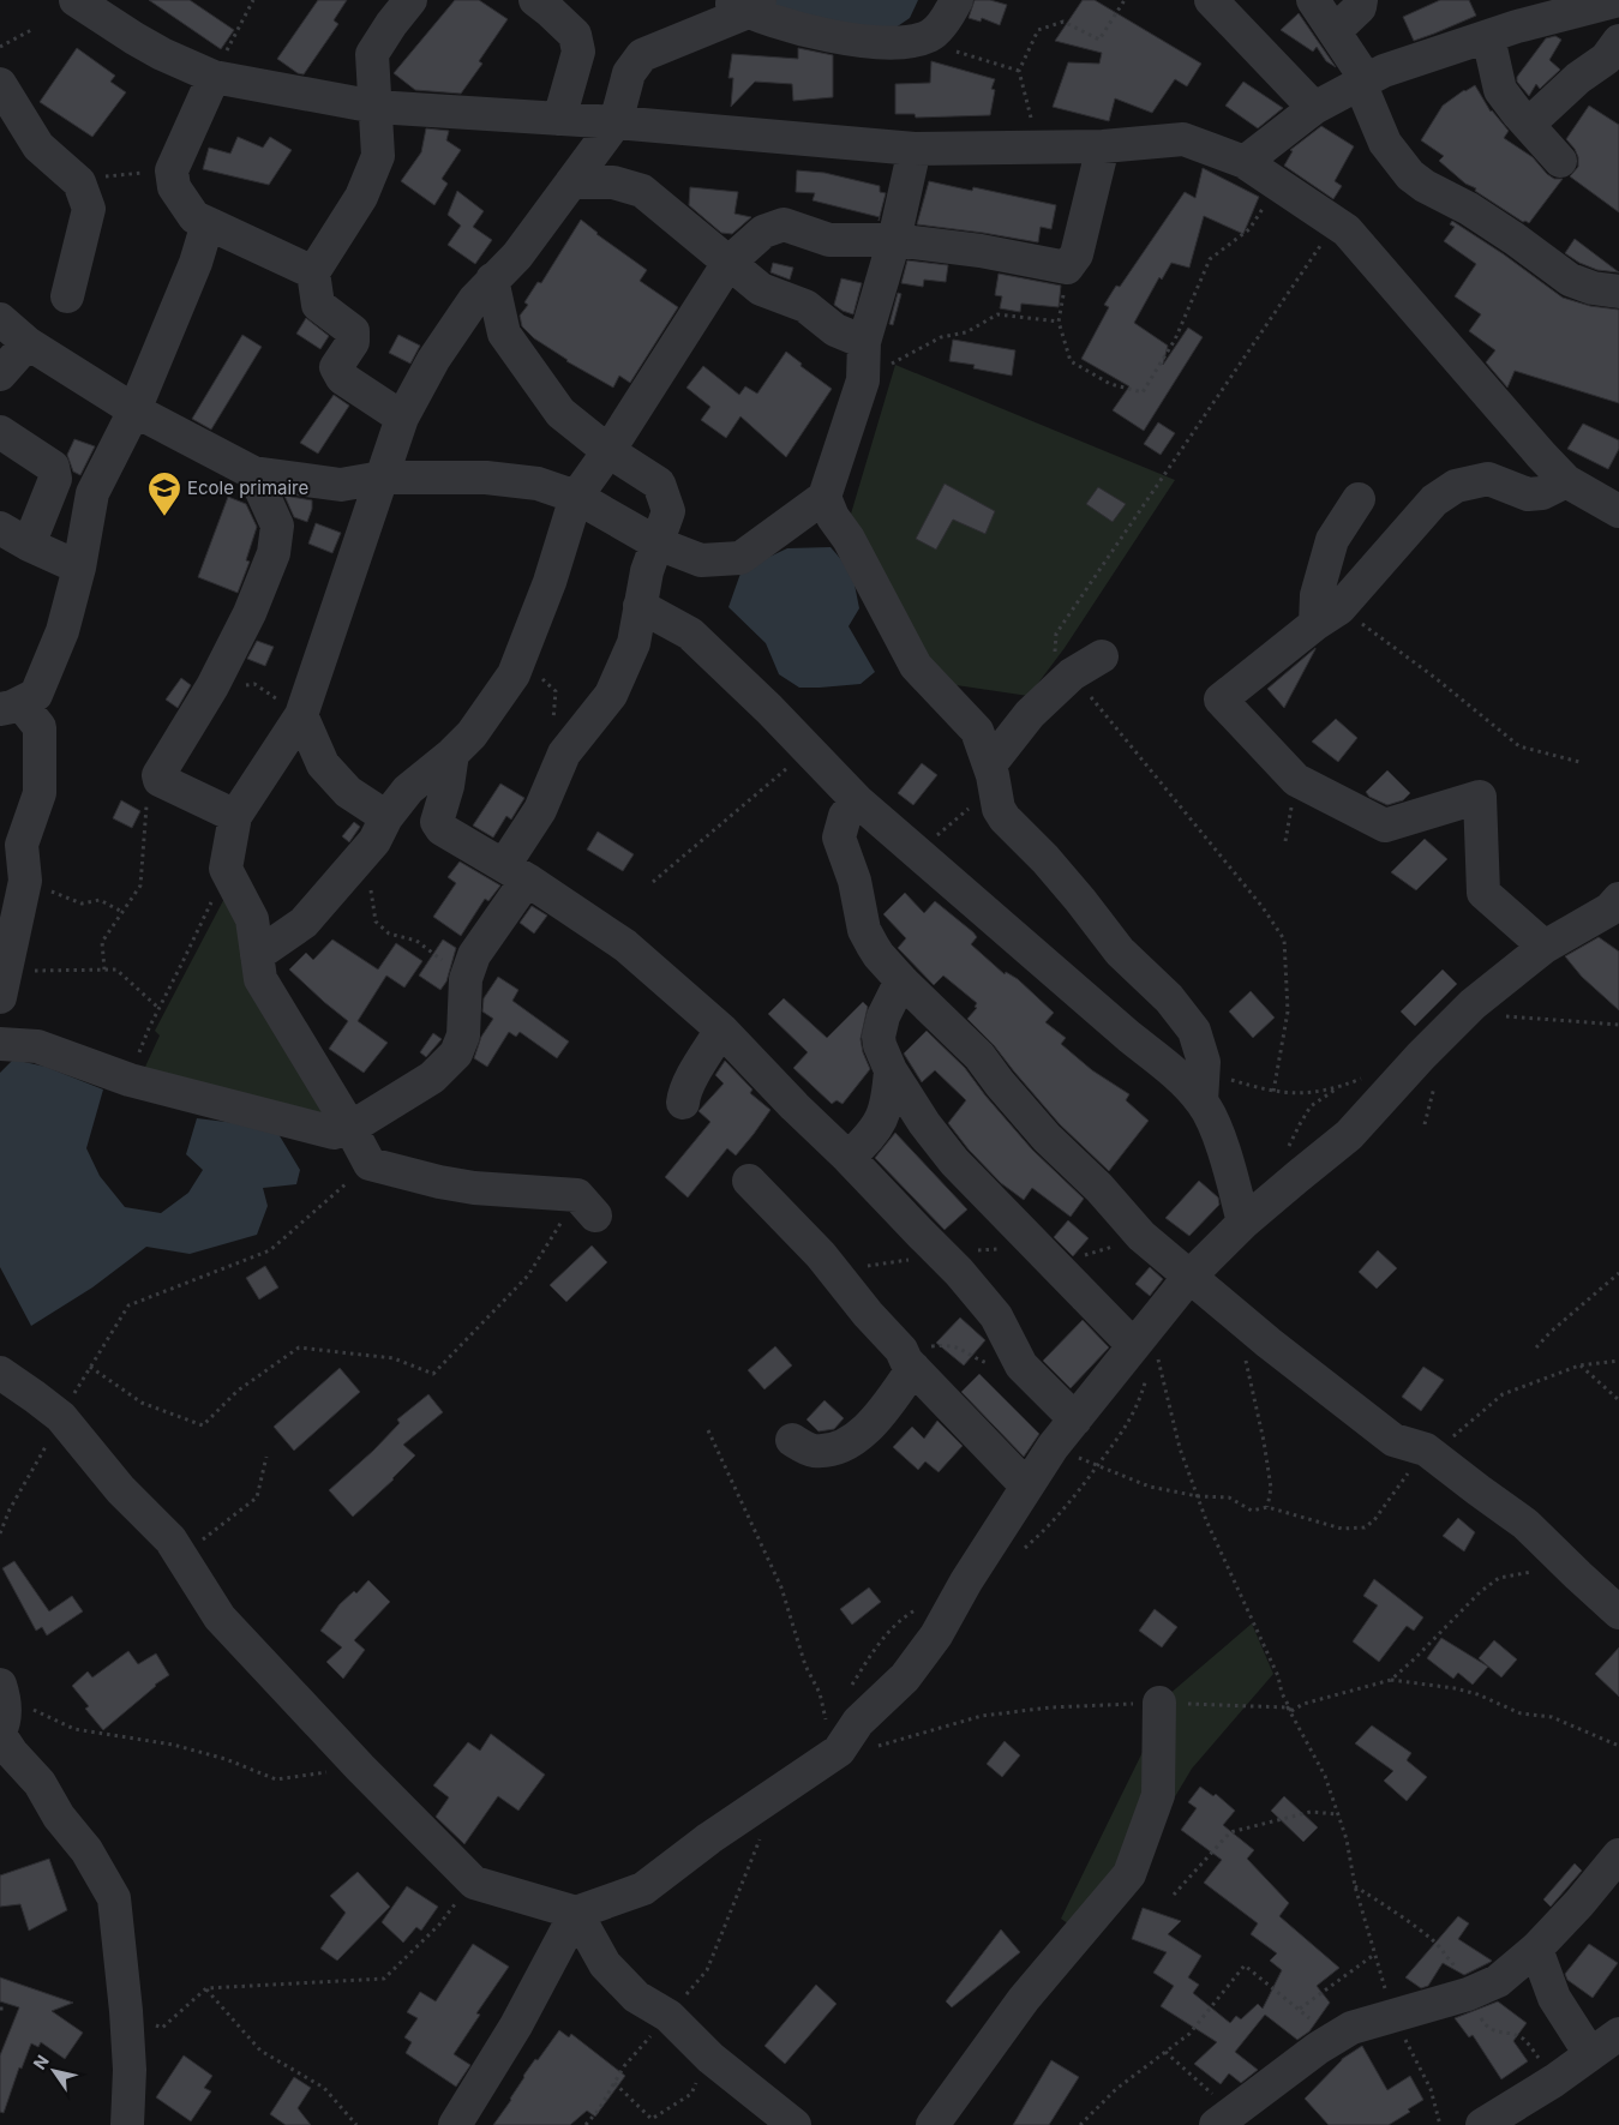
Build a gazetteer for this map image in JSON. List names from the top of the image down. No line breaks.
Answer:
{"places":{"school or university":["Ecole primaire"]},"north":"top left"}
